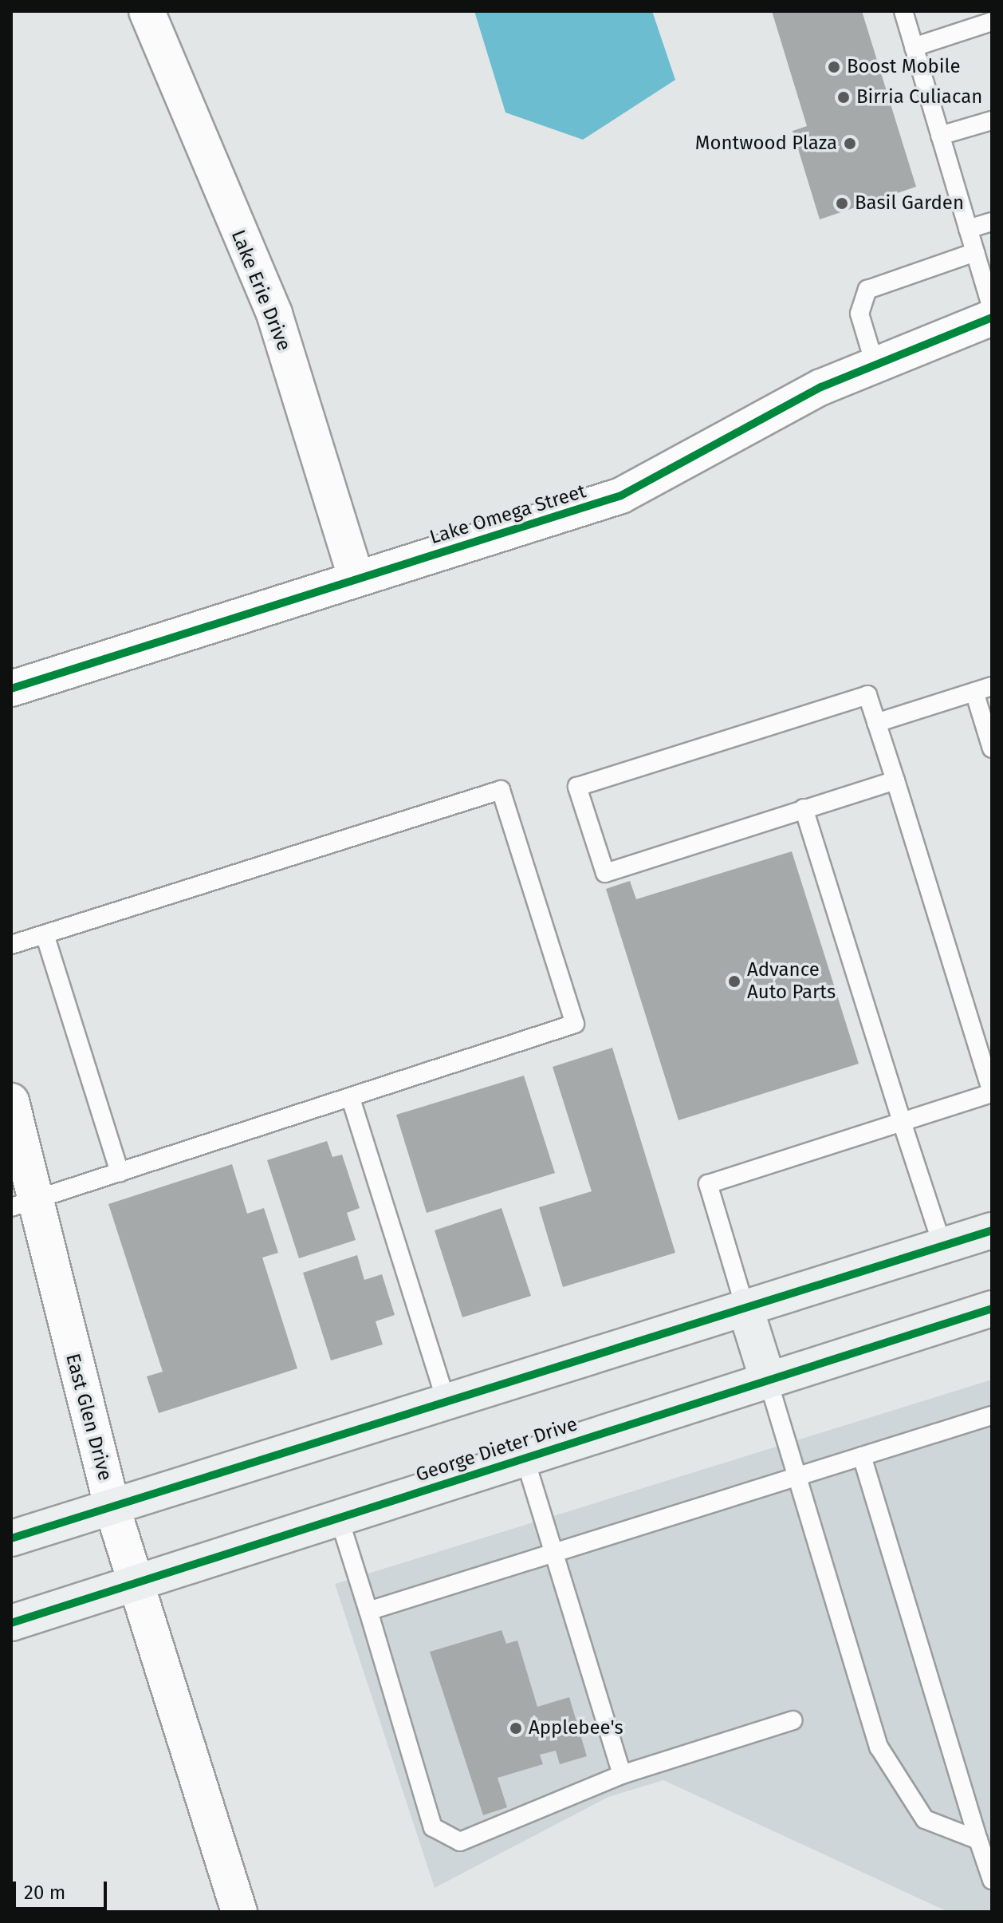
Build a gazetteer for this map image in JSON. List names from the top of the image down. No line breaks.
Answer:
{"streets":{"main road":["George Dieter Drive"],"street":["Lake Erie Drive","Lake Omega Street","East Glen Drive"]},"crossings":[["Lake Erie Drive","Lake Omega Street"],["East Glen Drive","George Dieter Drive"]],"places":["Boost Mobile","Birria Culiacan","Montwood Plaza","Basil Garden","Advance Auto Parts","Applebee's"],"scale_bar":"20 m"}
